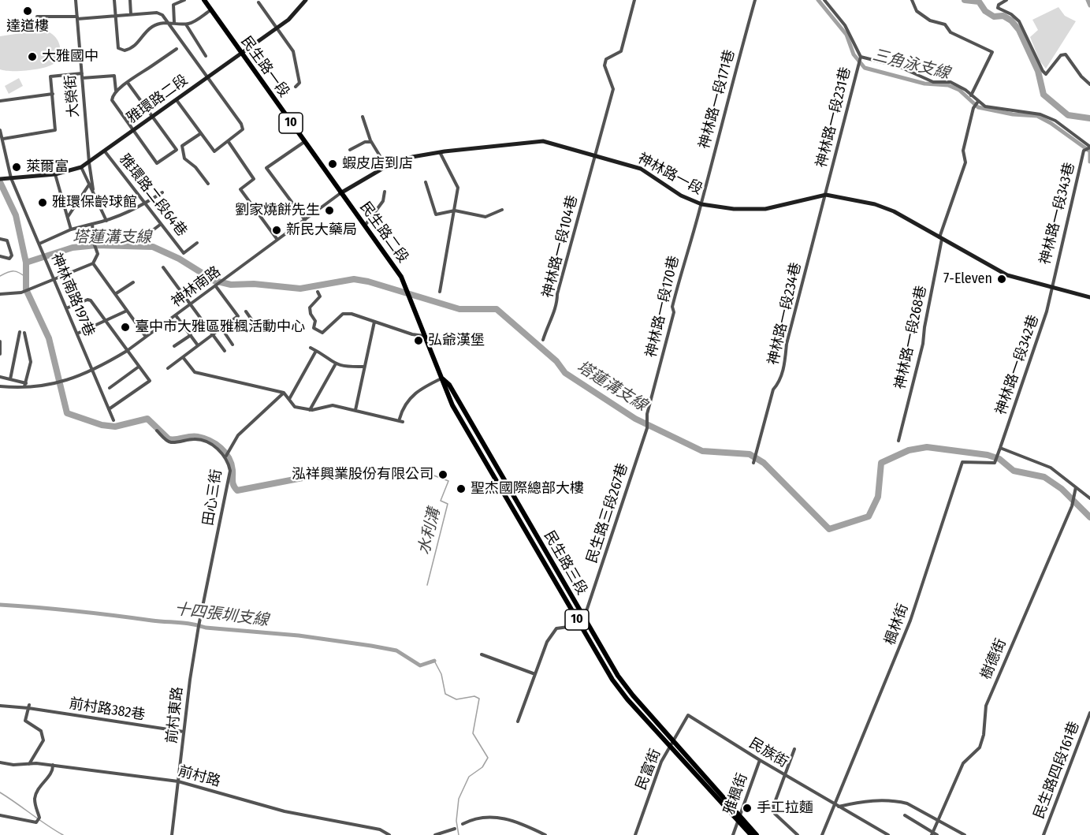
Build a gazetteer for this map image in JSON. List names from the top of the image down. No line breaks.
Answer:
{"streets":{"main road":["民生路一段","10","民生路二段","民生路三段"],"street":["大榮街","雅環路二段","神林路一段171巷","神林路一段231巷","神林路一段","雅環路二段64巷","神林路一段343巷","神林路一段104巷","神林南路","神林南路197巷","神林路一段170巷","神林路一段234巷","神林路一段268巷","神林路一段342巷","田心三街","民生路三段267巷","楓林街","樹德街","前村路382巷","前村東路","民族街","民富街","民生路四段161巷","前村路","雅楓街"]},"crossings":[["民生路一段","雅環路二段"],["民生路一段","神林路一段"],["民生路一段","民生路二段"],["民生路一段","神林南路"],["大榮街","雅環路二段"],["雅環路二段","雅環路二段64巷"],["雅環路二段","神林南路197巷"],["神林路一段171巷","神林路一段"],["神林路一段171巷","神林路一段170巷"],["神林路一段231巷","神林路一段"],["神林路一段231巷","神林路一段234巷"],["神林路一段","神林路一段343巷"],["神林路一段","民生路二段"],["神林路一段","神林路一段104巷"],["神林路一段","神林南路"],["神林路一段","神林路一段170巷"],["神林路一段","神林路一段234巷"],["神林路一段","神林路一段268巷"],["神林路一段","神林路一段342巷"],["神林路一段343巷","神林路一段342巷"],["民生路二段","神林南路"],["民生路二段","民生路三段"],["神林南路","神林南路197巷"],["神林路一段170巷","民生路三段267巷"],["神林路一段342巷","楓林街"],["田心三街","前村東路"],["民生路三段267巷","民生路三段"],["民生路三段","民富街"],["民生路三段","雅楓街"],["楓林街","民族街"],["前村路382巷","前村東路"],["前村東路","前村路"],["民族街","民富街"],["民族街","雅楓街"]],"water":["三角泳支線","塔蓮溝支線","水利溝","十四張圳支線"],"places":["達道樓","大雅國中","蝦皮店到店","萊爾富","雅環保齡球館","劉家燒餅先生","新民大藥局","7-Eleven","臺中市大雅區雅楓活動中心","弘爺漢堡","泓祥興業股份有限公司","聖杰國際總部大樓","手工拉麵"]}
